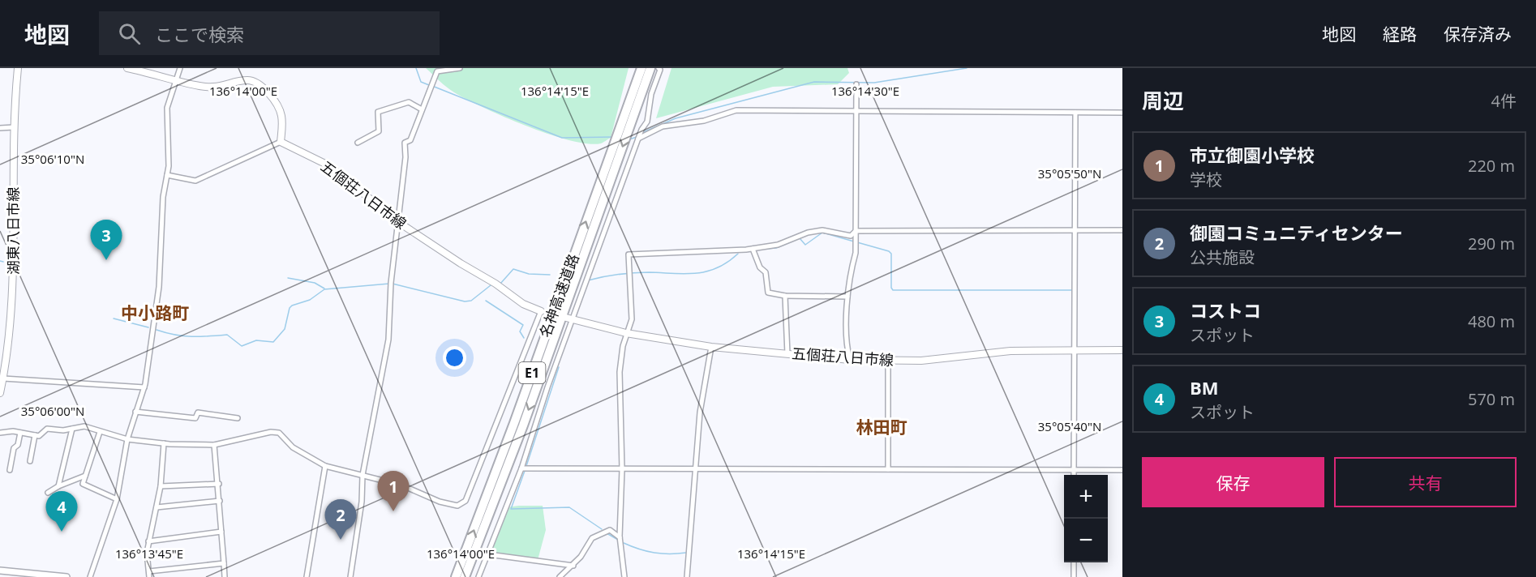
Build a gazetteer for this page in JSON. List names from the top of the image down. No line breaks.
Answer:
{"streets":{"highway":["名神高速道路","E1"],"main road":["五個荘八日市線","湖東八日市線"]},"districts":["中小路町","林田町"],"page":{"header":"地図","search":"ここで検索","nav":["地図","経路","保存済み"],"heading":["周辺","4件"],"list":[{"mark":"1","name":"市立御園小学校","note":"学校","value":"220 m"},{"mark":"2","name":"御園コミュニティセンター","note":"公共施設","value":"290 m"},{"mark":"3","name":"コストコ","note":"スポット","value":"480 m"},{"mark":"4","name":"BM","note":"スポット","value":"570 m"}],"pins":["3","1","4","2"],"buttons":["保存","共有"],"map_buttons":["+","−"]},"coordinates":["136°14'30\"E","136°14'00\"E","136°14'15\"E","35°06'10\"N","35°05'50\"N","35°06'00\"N","35°05'40\"N","136°13'45\"E"]}
